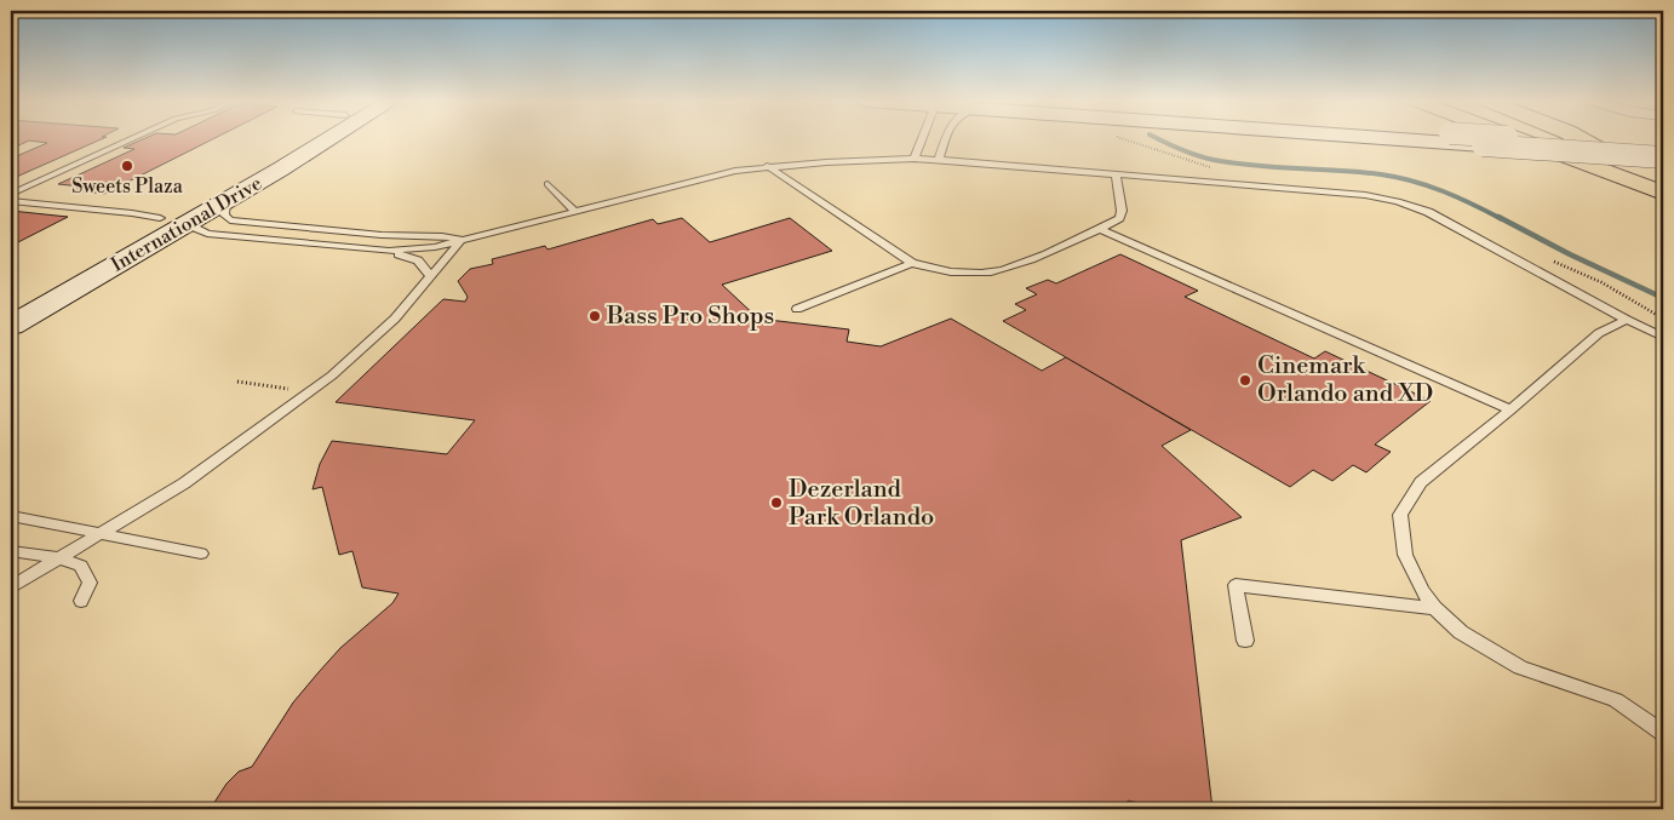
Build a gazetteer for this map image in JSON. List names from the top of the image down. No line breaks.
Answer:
{"streets":{"street":["International Drive"]},"places":["Sweets Plaza","Bass Pro Shops","Cinemark Orlando and XD","Dezerland Park Orlando"]}
